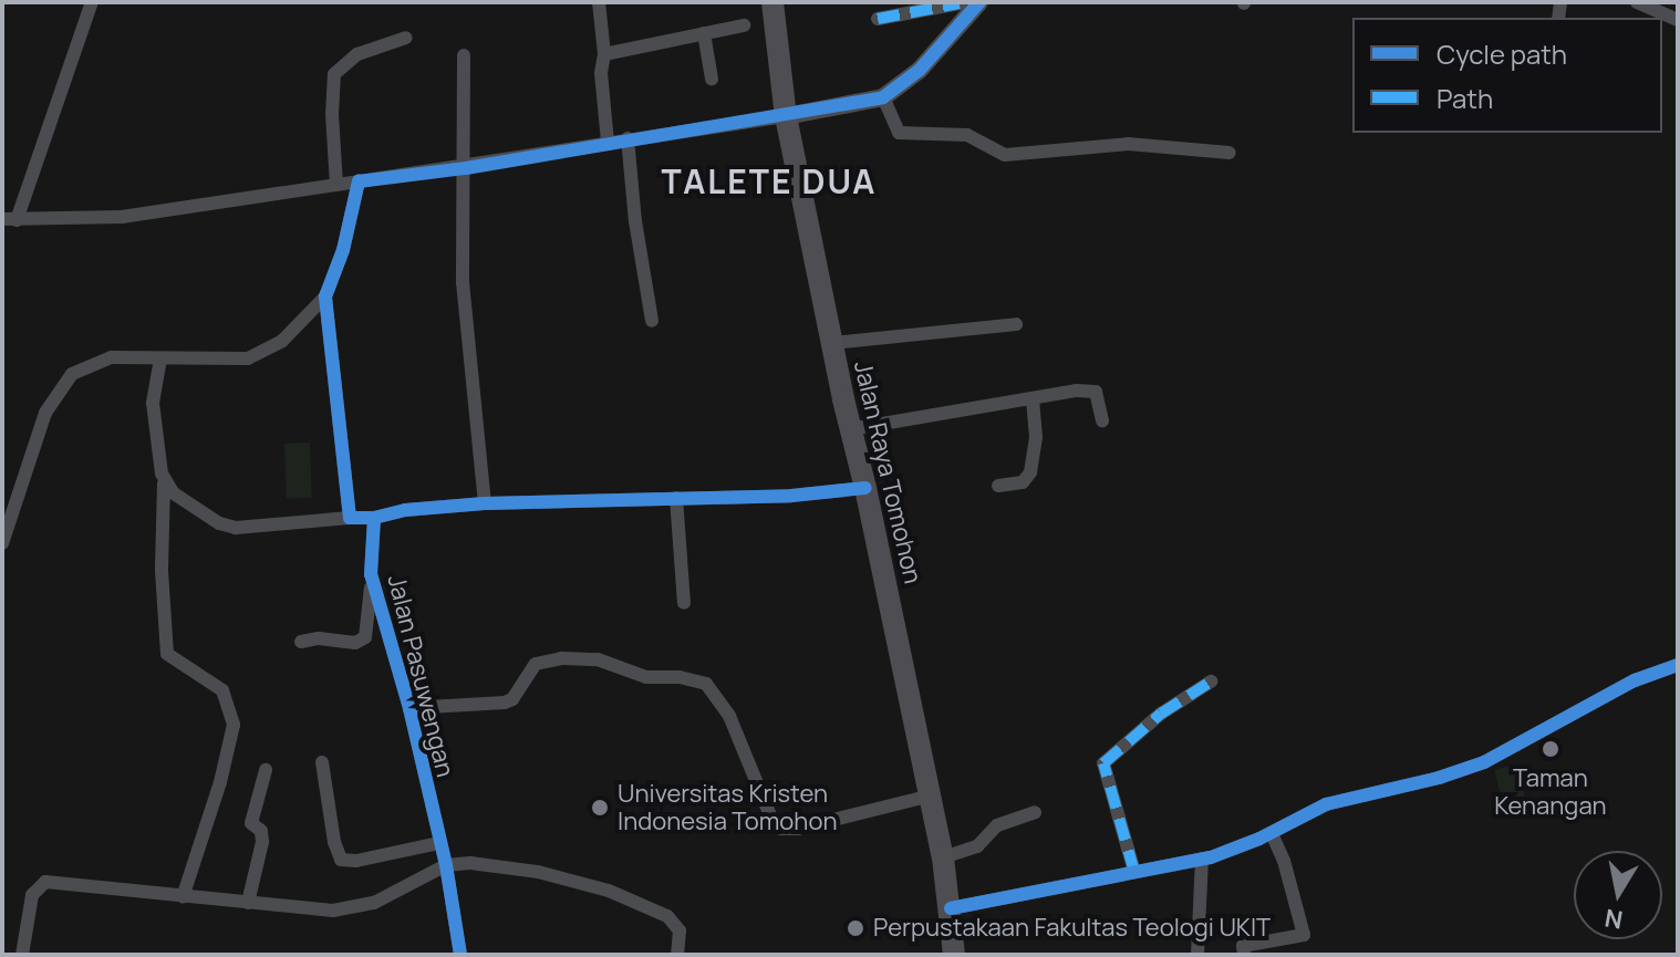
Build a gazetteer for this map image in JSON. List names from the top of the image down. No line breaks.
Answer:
{"streets":{"highway":["Jalan Raya Tomohon"],"street":["Jalan Pasuwengan"]},"districts":["TALETE DUA"],"places":["Taman Kenangan","Universitas Kristen Indonesia Tomohon","Perpustakaan Fakultas Teologi UKIT"],"legend":["Cycle path","Path"],"north":"bottom"}
